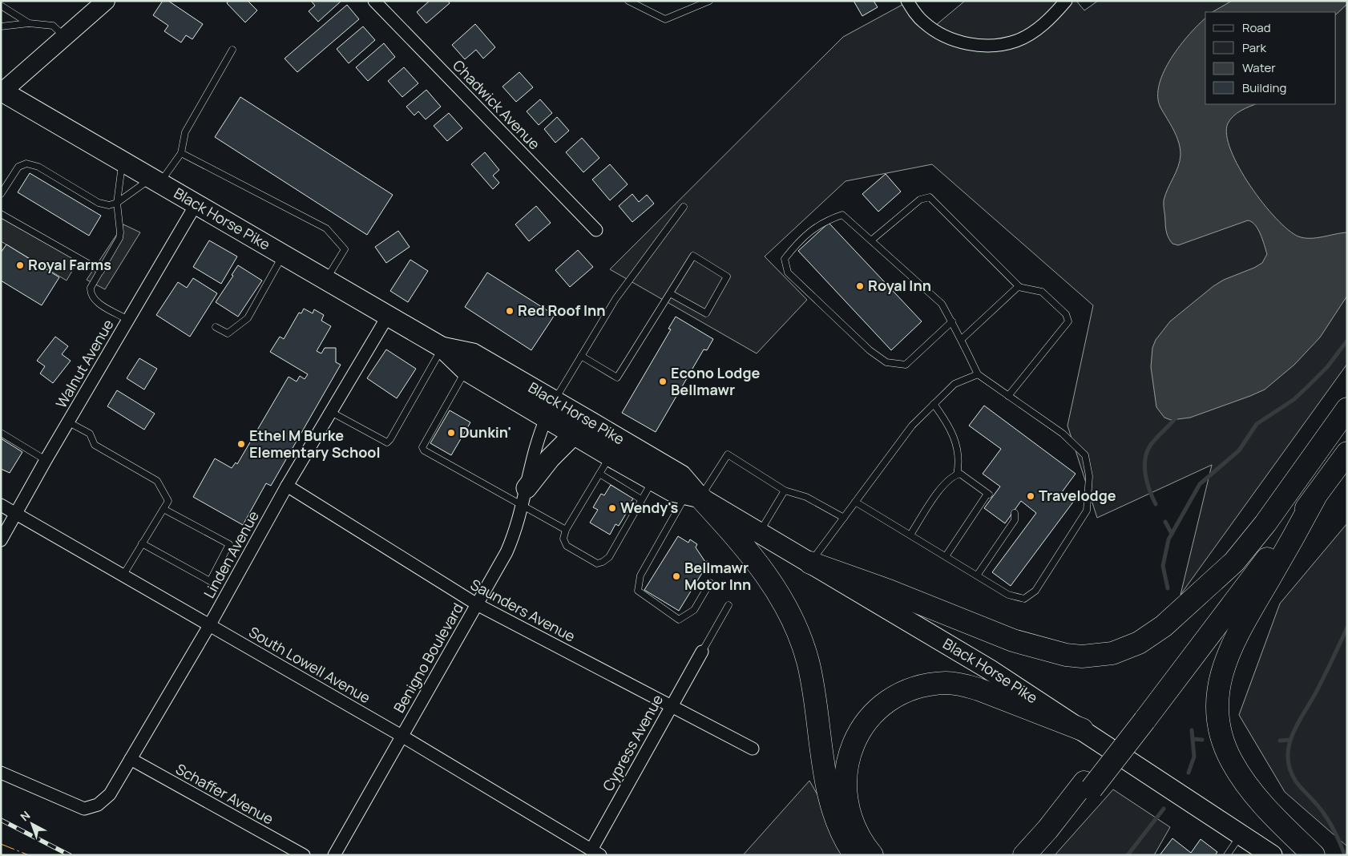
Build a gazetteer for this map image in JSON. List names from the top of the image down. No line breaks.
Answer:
{"streets":{"main road":["Black Horse Pike"],"street":["Chadwick Avenue","Walnut Avenue","Linden Avenue","Saunders Avenue","Benigno Boulevard","South Lowell Avenue","Cypress Avenue","Schaffer Avenue"]},"crossings":[["Black Horse Pike","Walnut Avenue"],["Black Horse Pike","Linden Avenue"],["Black Horse Pike","Benigno Boulevard"],["Walnut Avenue","South Lowell Avenue"],["Linden Avenue","Saunders Avenue"],["Linden Avenue","South Lowell Avenue"],["Linden Avenue","Schaffer Avenue"],["Saunders Avenue","Benigno Boulevard"],["Saunders Avenue","Cypress Avenue"],["Benigno Boulevard","South Lowell Avenue"],["South Lowell Avenue","Cypress Avenue"]],"places":["Royal Farms","Royal Inn","Red Roof Inn","Econo Lodge Bellmawr","Dunkin'","Ethel M Burke Elementary School","Travelodge","Wendy's","Bellmawr Motor Inn"],"legend":["Road","Park","Water","Building"],"north":"top left"}
